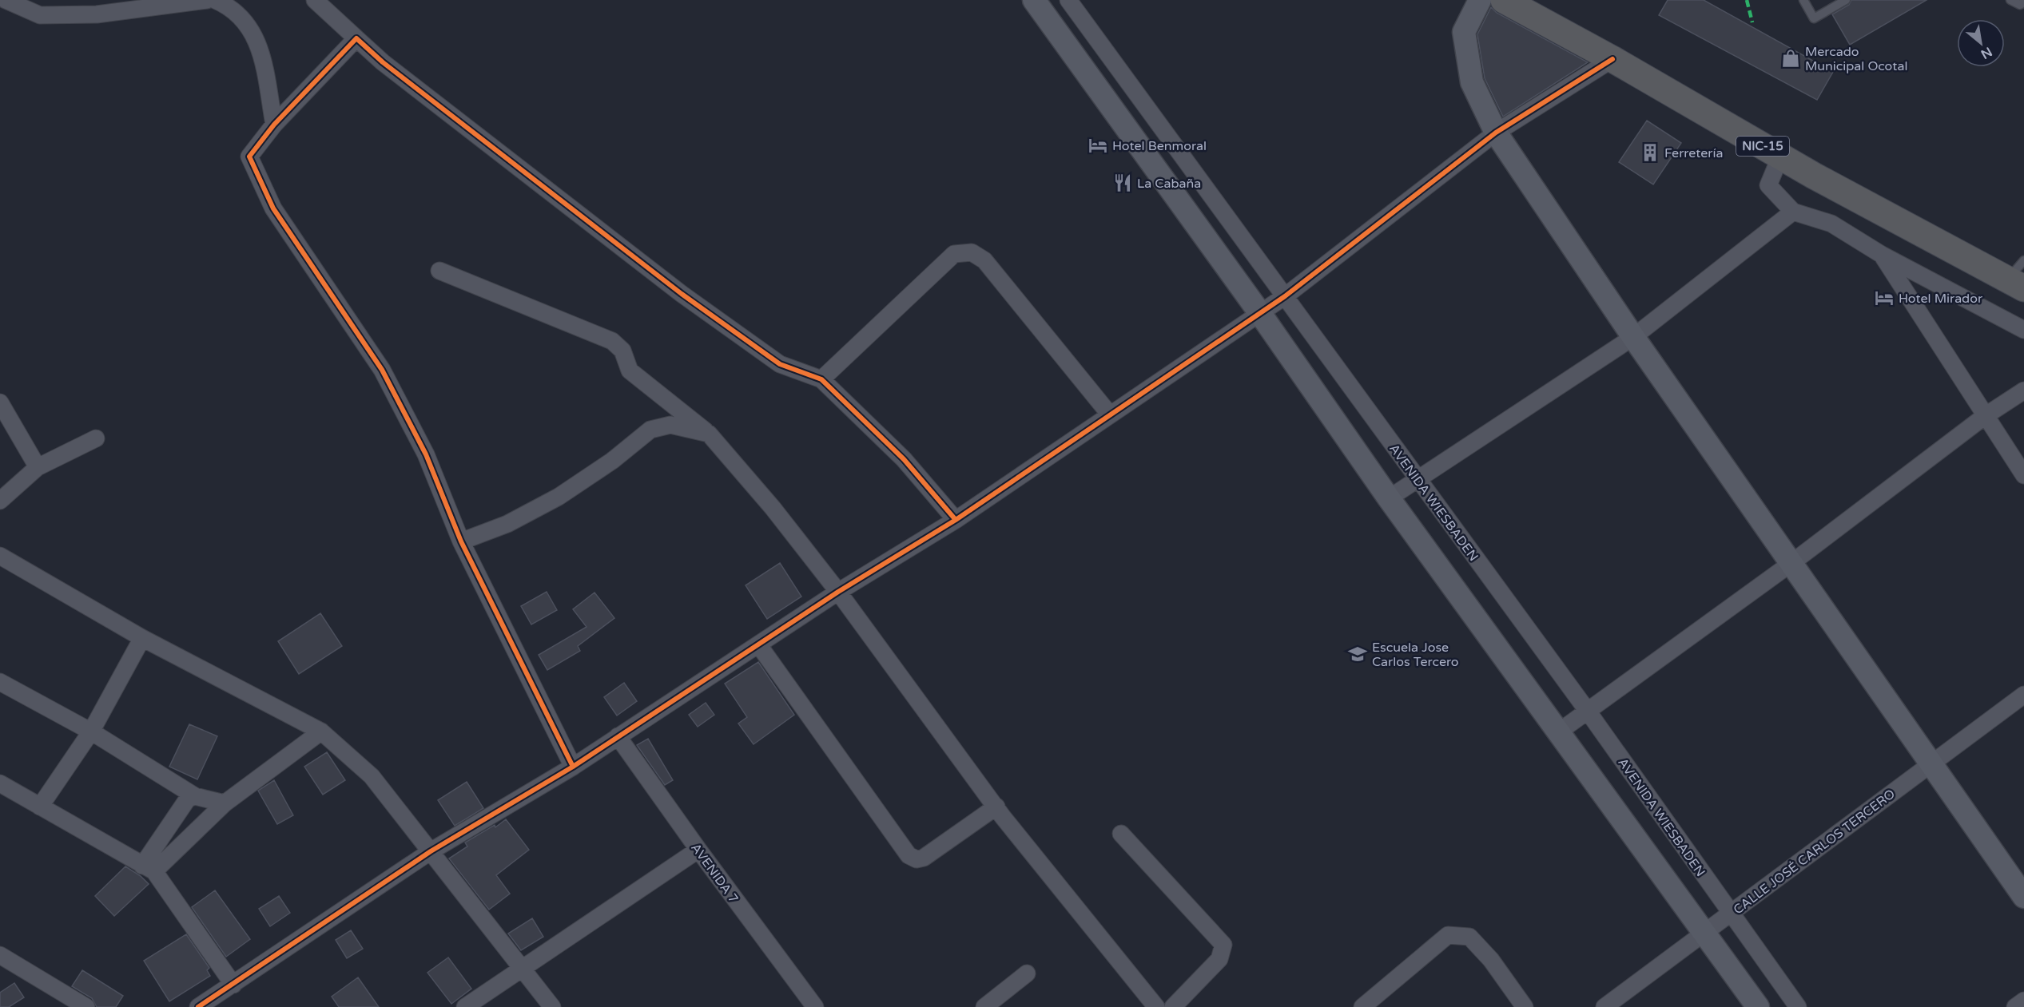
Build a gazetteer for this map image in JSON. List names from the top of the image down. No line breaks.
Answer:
{"streets":{"highway":["NIC-15"],"street":["AVENIDA WIESBADEN","CALLE JOSÉ CARLOS TERCERO","AVENIDA 7"]},"crossings":[["AVENIDA WIESBADEN","CALLE JOSÉ CARLOS TERCERO"]],"places":{"shop":["Mercado Municipal Ocotal"],"hotel":["Hotel Benmoral","Hotel Mirador"],"building":["Ferretería"],"restaurant":["La Cabaña"],"school or university":["Escuela Jose Carlos Tercero"]},"north":"bottom right"}
